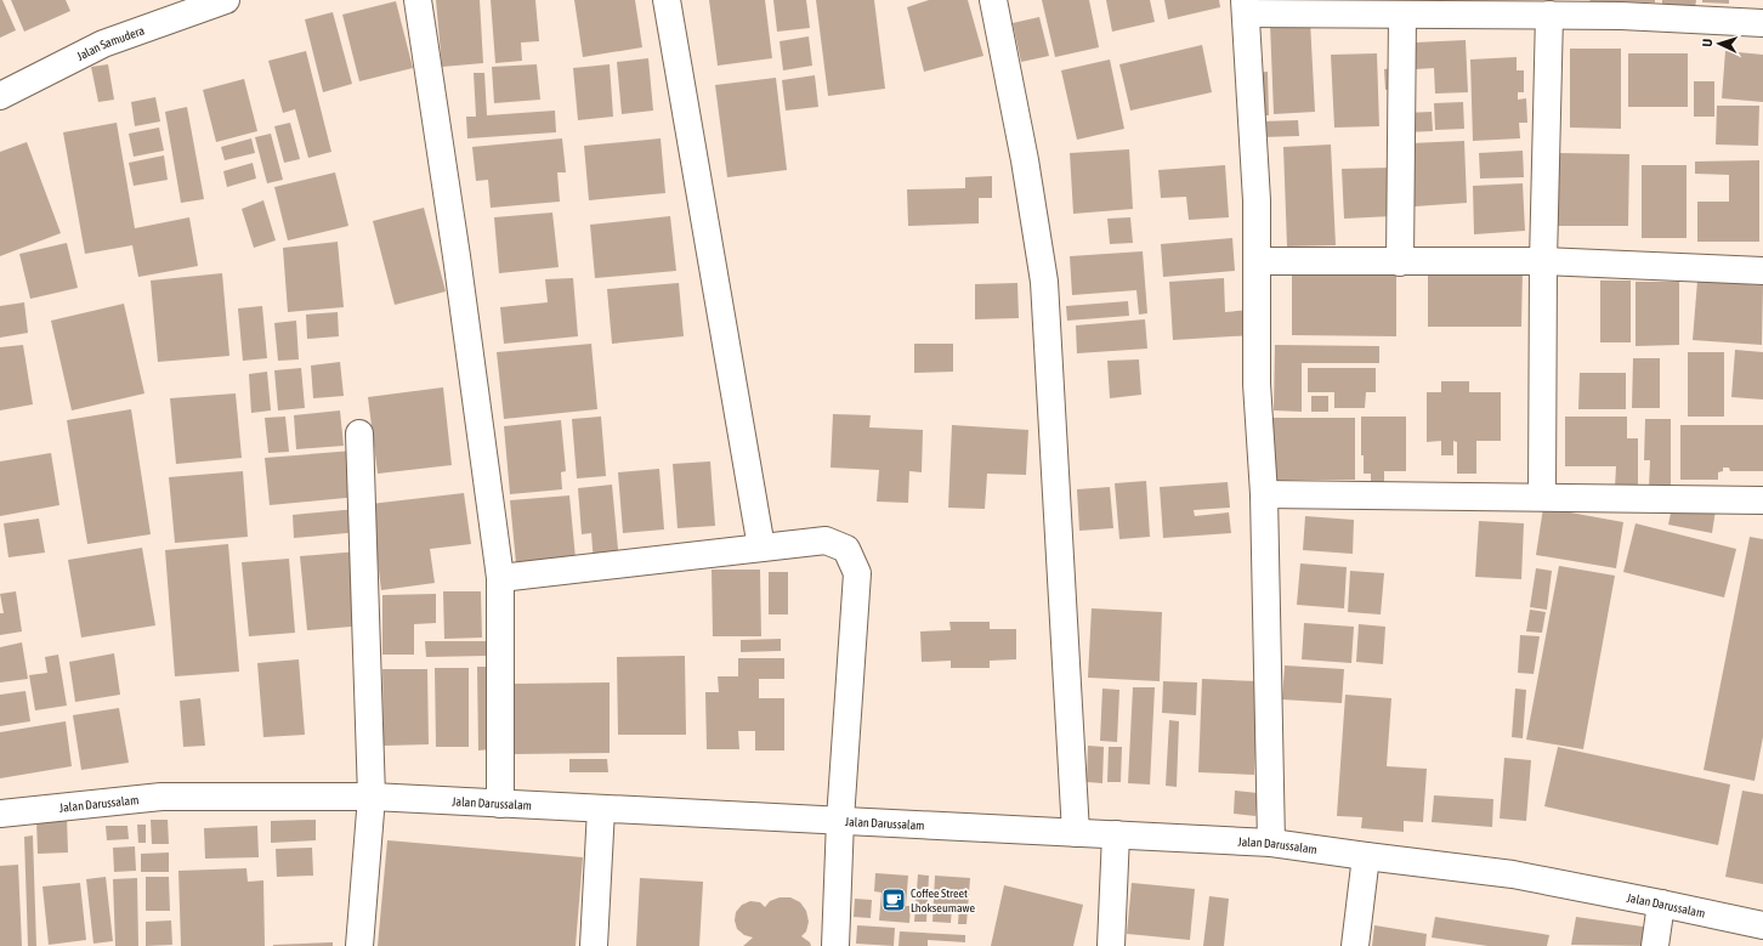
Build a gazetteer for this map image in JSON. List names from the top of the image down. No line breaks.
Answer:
{"streets":{"street":["Jalan Samudera","Jalan Darussalam"]},"places":{"cafe":["Coffee Street Lhokseumawe"]},"north":"left"}
